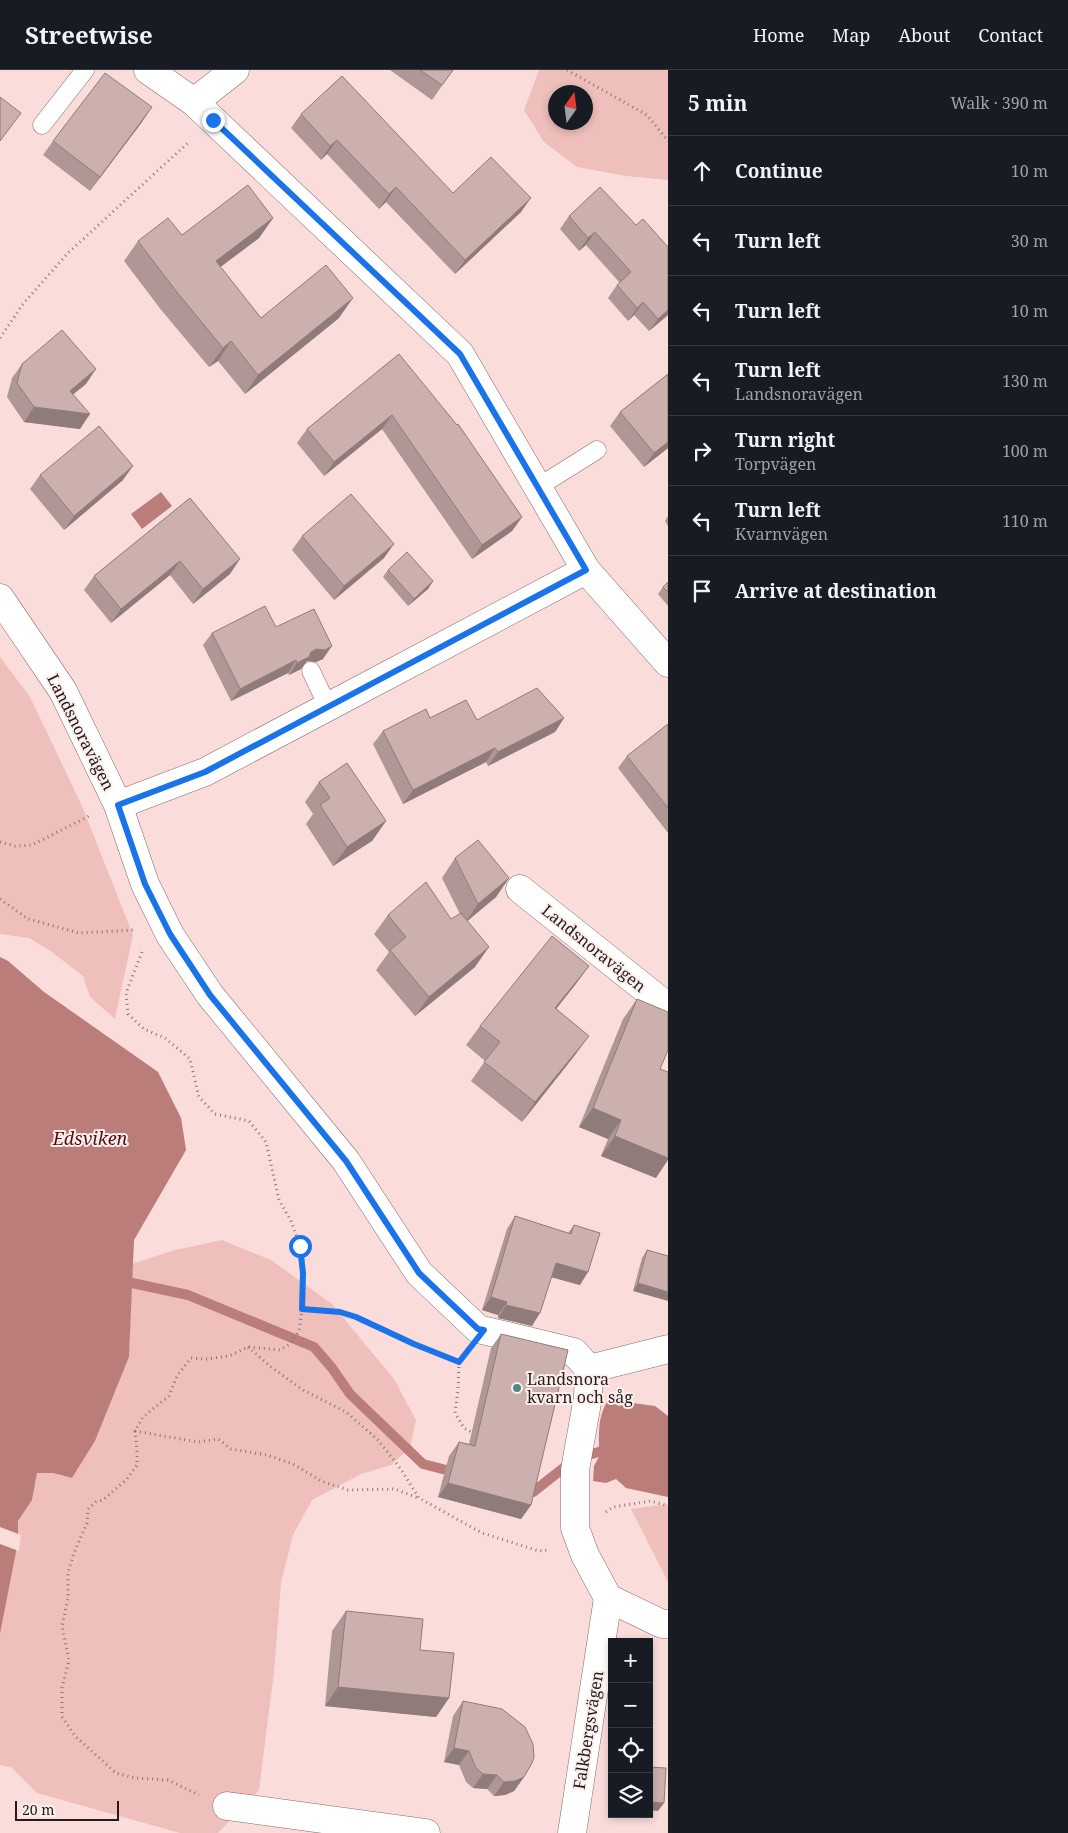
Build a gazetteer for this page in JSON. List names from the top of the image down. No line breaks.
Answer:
{"streets":{"street":["Landsnoravägen","Falkbergsvägen"]},"water":["Edsviken"],"places":["Landsnora kvarn och såg"],"scale_bar":"20 m","north":"top","page":{"header":"Streetwise","nav":["Home","Map","About","Contact"],"heading":["5 min","Walk · 390 m"],"list":[["Continue","10 m"],["Turn left","30 m"],["Turn left","10 m"],["Turn left","Landsnoravägen","130 m"],["Turn right","Torpvägen","100 m"],["Turn left","Kvarnvägen","110 m"],"Arrive at destination"],"map_buttons":["+","−"],"scale":"20 m"}}
